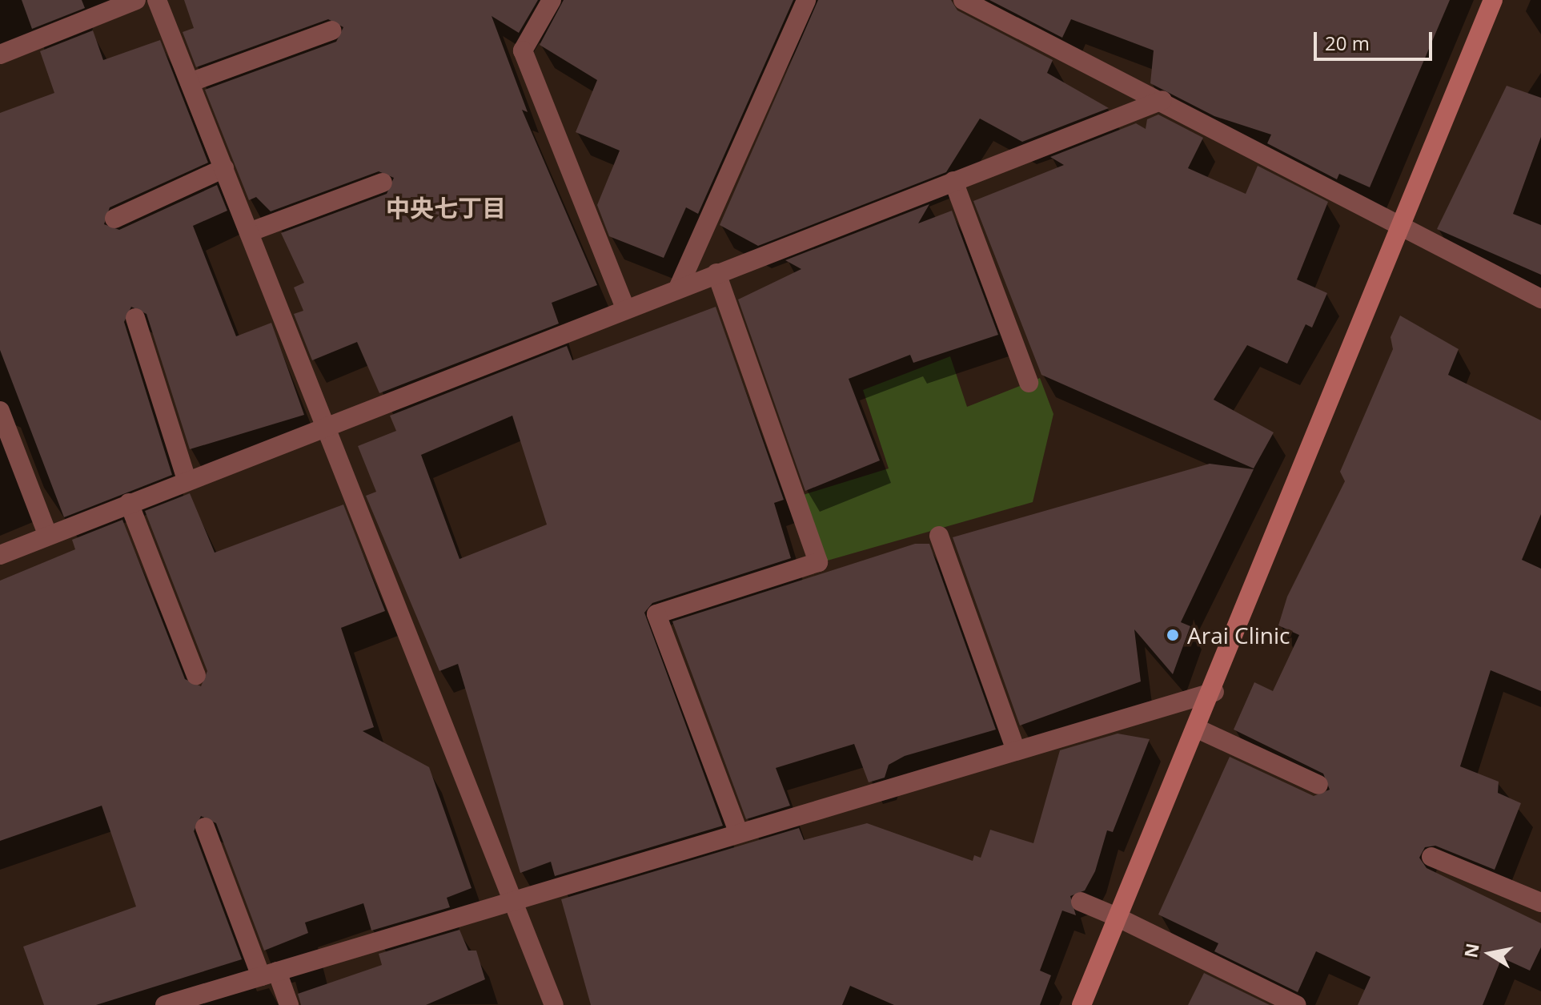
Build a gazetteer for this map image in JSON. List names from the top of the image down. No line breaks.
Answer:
{"districts":["中央七丁目"],"places":["Arai Clinic"],"scale_bar":"20 m","north":"left"}
